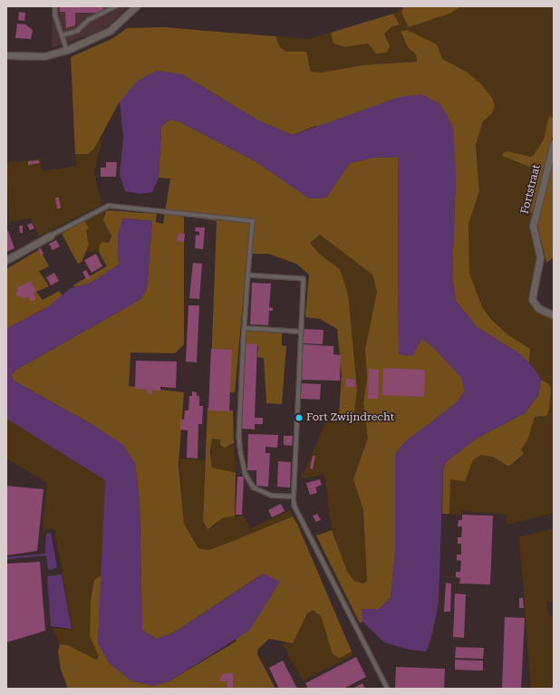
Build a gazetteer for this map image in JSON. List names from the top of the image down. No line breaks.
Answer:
{"streets":{"street":["Fortstraat"]},"places":["Fort Zwijndrecht"]}
